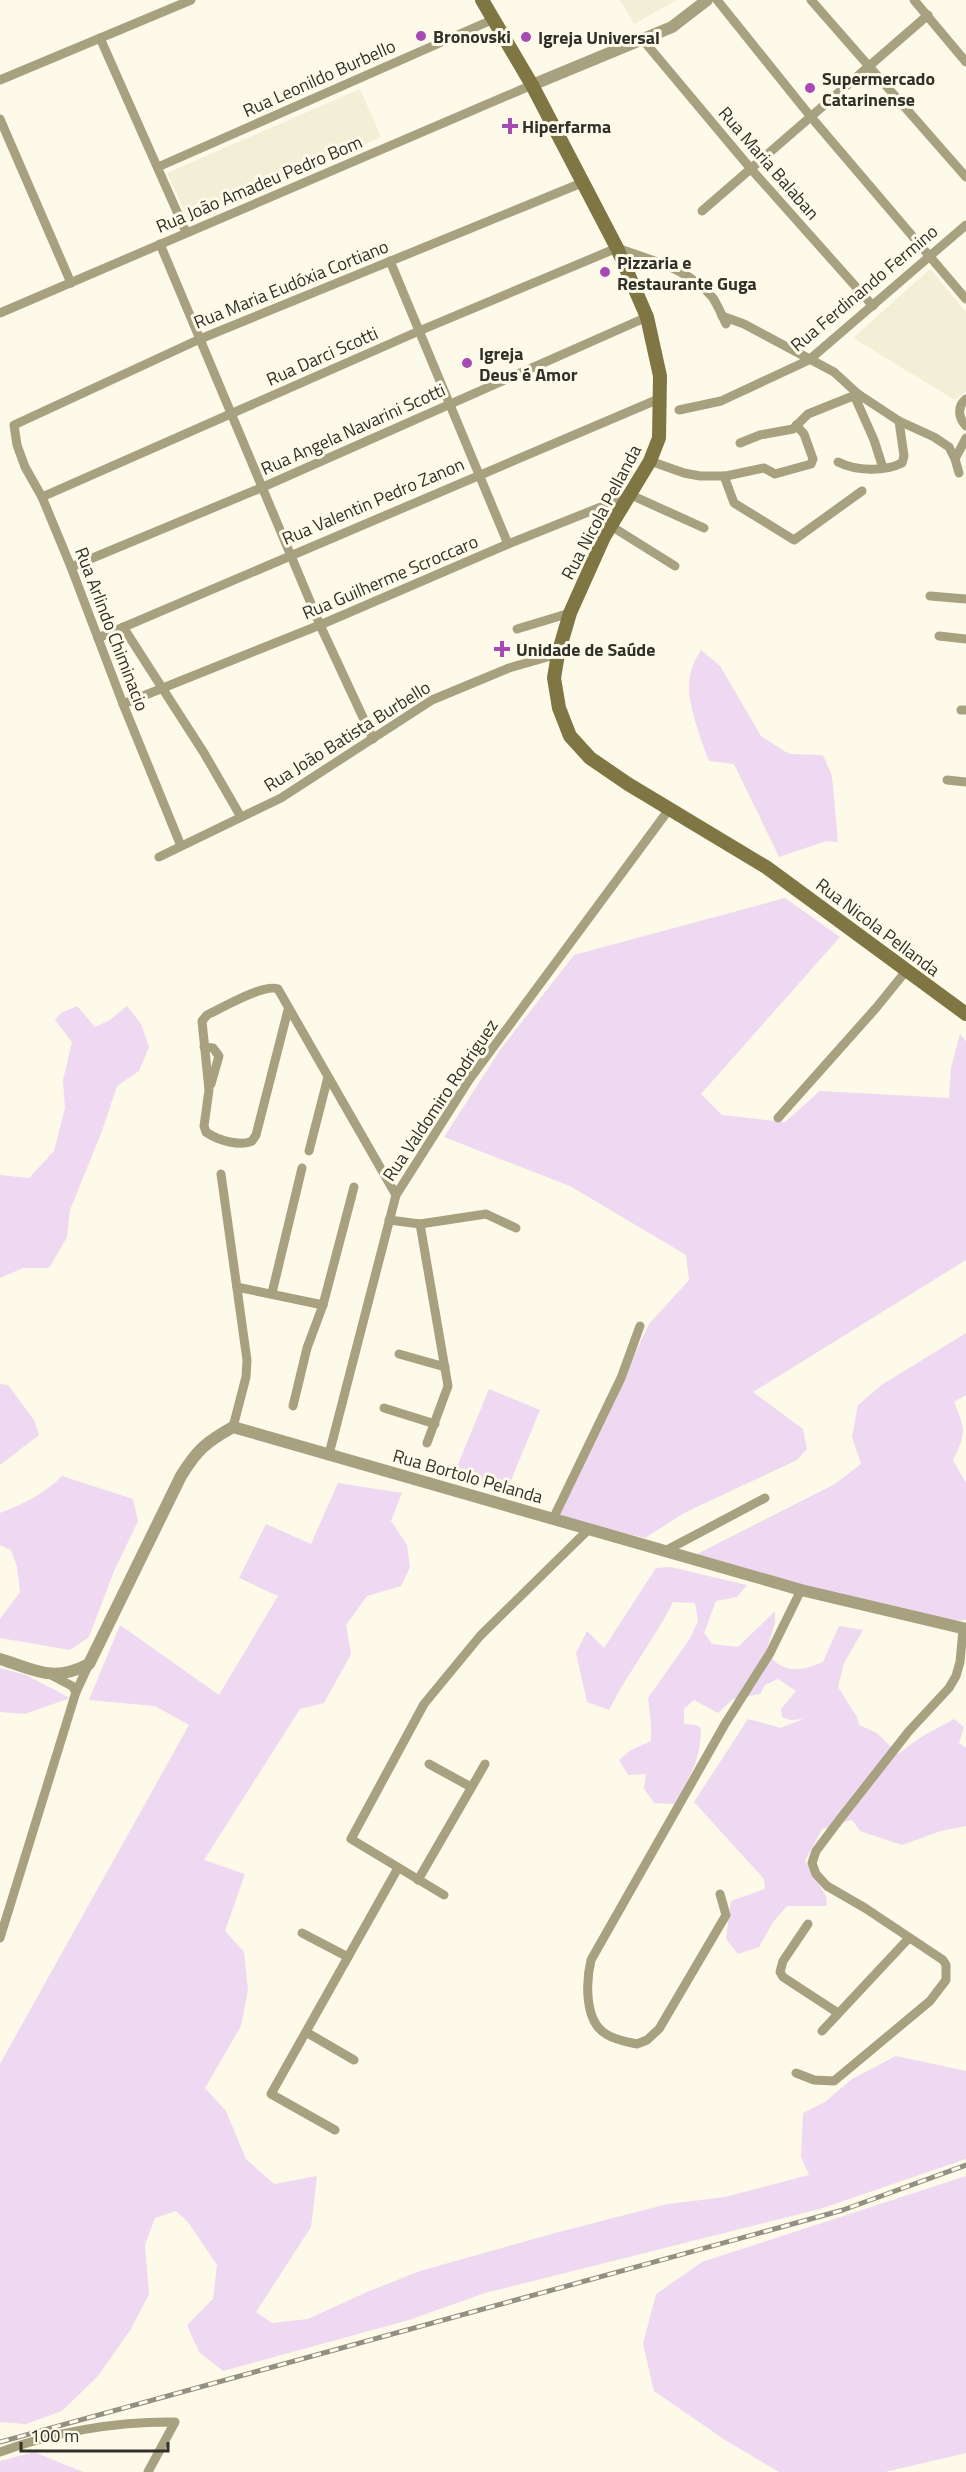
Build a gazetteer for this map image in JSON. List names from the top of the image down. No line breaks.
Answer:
{"streets":{"main road":["Rua Nicola Pellanda"],"street":["Rua Leonildo Burbello","Rua Maria Balaban","Rua João Amadeu Pedro Bom","Rua Maria Eudóxia Cortiano","Rua Ferdinando Fermino","Rua Darci Scotti","Rua Angela Navarini Scotti","Rua Valentin Pedro Zanon","Rua Guilherme Scroccaro","Rua Arlindo Chiminacio","Rua João Batista Burbello","Rua Valdomiro Rodriguez","Rua Bortolo Pelanda"]},"crossings":[["Rua Leonildo Burbello","Rua Nicola Pellanda"],["Rua Maria Balaban","Rua Ferdinando Fermino"],["Rua João Amadeu Pedro Bom","Rua Nicola Pellanda"],["Rua Maria Eudóxia Cortiano","Rua Nicola Pellanda"],["Rua Maria Eudóxia Cortiano","Rua Arlindo Chiminacio"],["Rua Darci Scotti","Rua Nicola Pellanda"],["Rua Darci Scotti","Rua Arlindo Chiminacio"],["Rua Angela Navarini Scotti","Rua Nicola Pellanda"],["Rua Angela Navarini Scotti","Rua Arlindo Chiminacio"],["Rua Valentin Pedro Zanon","Rua Nicola Pellanda"],["Rua Valentin Pedro Zanon","Rua Arlindo Chiminacio"],["Rua Nicola Pellanda","Rua Guilherme Scroccaro"],["Rua Nicola Pellanda","Rua João Batista Burbello"],["Rua Nicola Pellanda","Rua Valdomiro Rodriguez"],["Rua Guilherme Scroccaro","Rua Arlindo Chiminacio"],["Rua Arlindo Chiminacio","Rua João Batista Burbello"],["Rua Valdomiro Rodriguez","Rua Bortolo Pelanda"]],"places":{"other":["Bronovski","Igreja Universal","Supermercado Catarinense","Pizzaria e Restaurante Guga","Igreja Deus é Amor"],"health":["Hiperfarma","Unidade de Saúde"]},"scale_bar":"100 m"}
